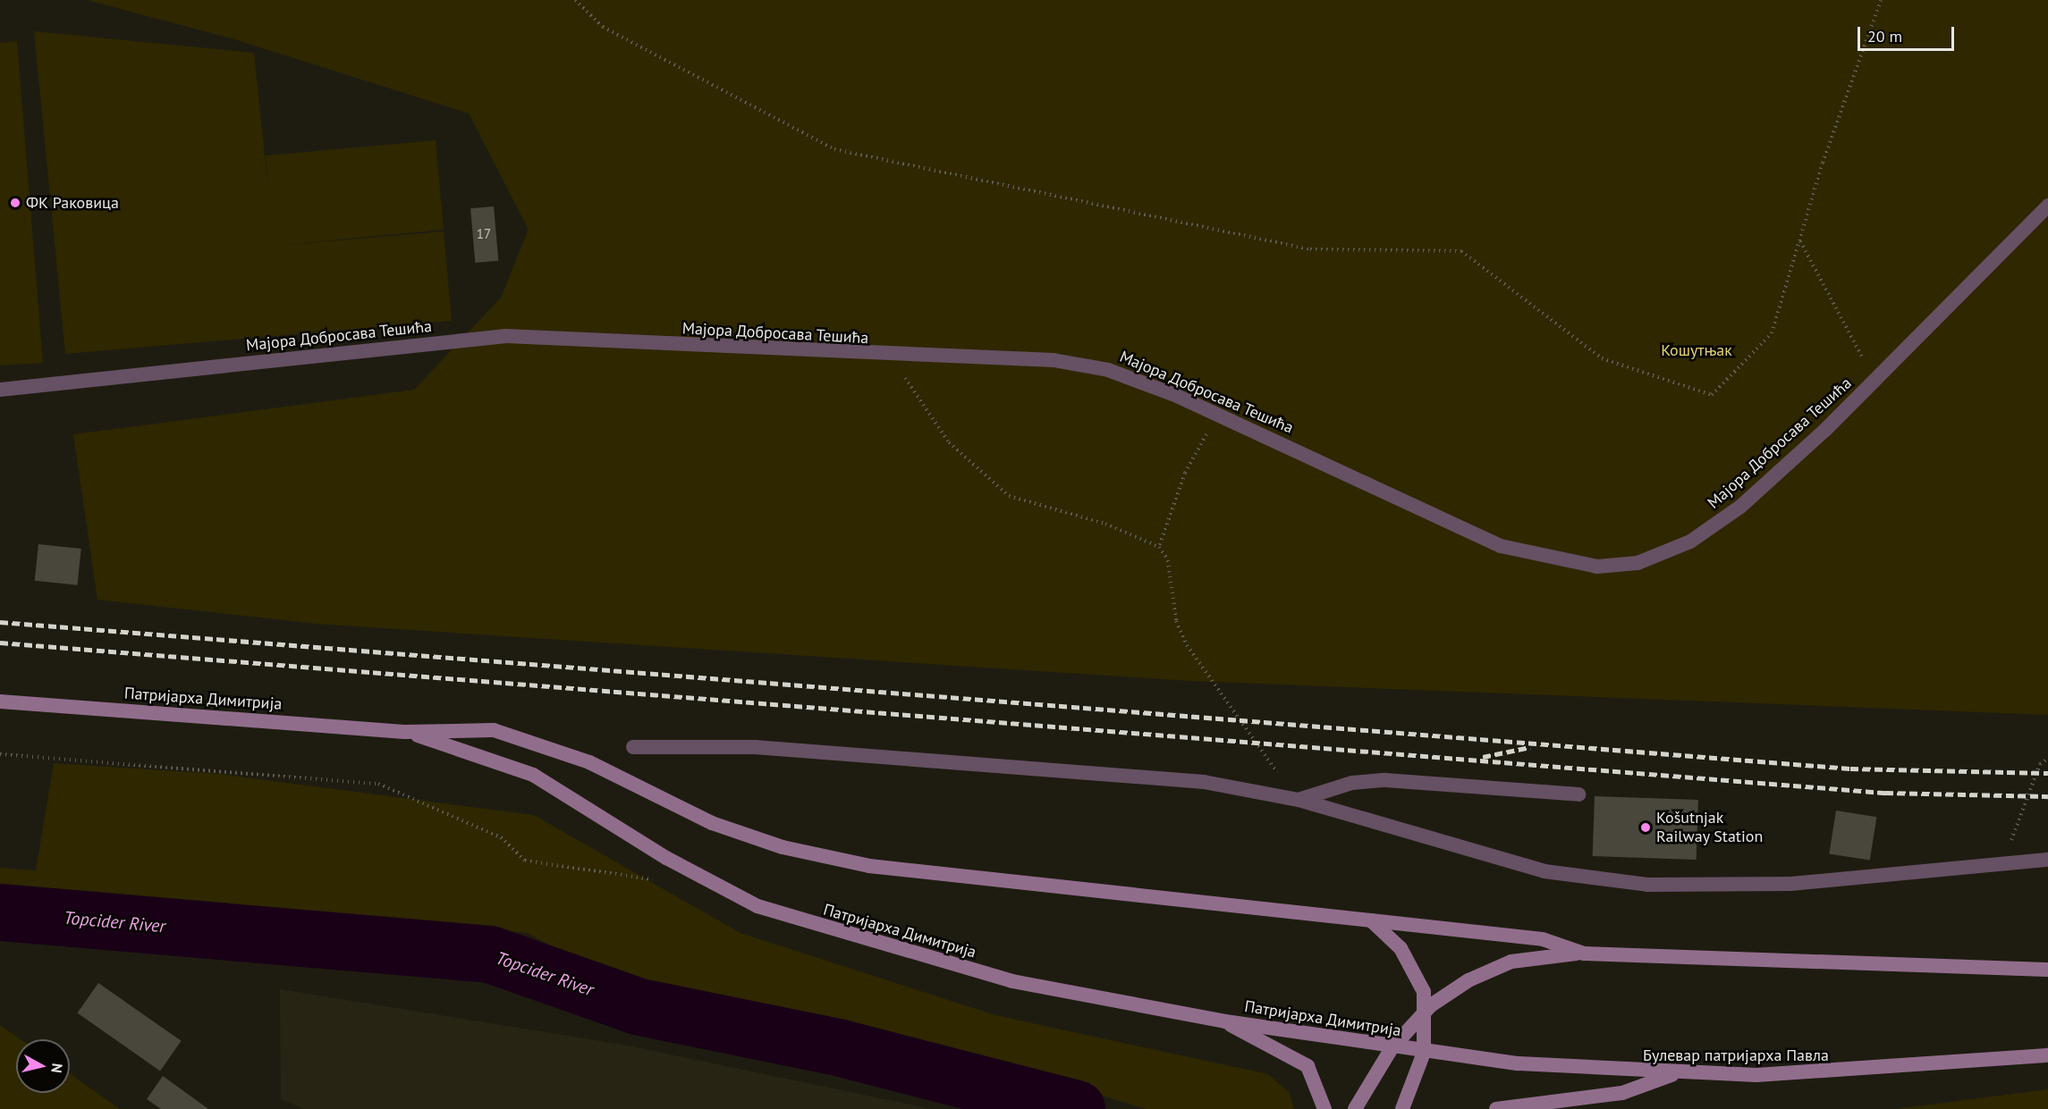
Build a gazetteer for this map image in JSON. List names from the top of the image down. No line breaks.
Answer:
{"streets":{"main road":["Патријарха Димитрија","Булевар патријарха Павла"],"street":["Мајора Добросава Тешића"]},"crossings":[["Патријарха Димитрија","Булевар патријарха Павла"]],"water":["Topcider River"],"parks":["Кошутњак"],"places":["ФК Раковица","Košutnjak Railway Station"],"house_numbers":["17"],"scale_bar":"20 m","north":"right"}
